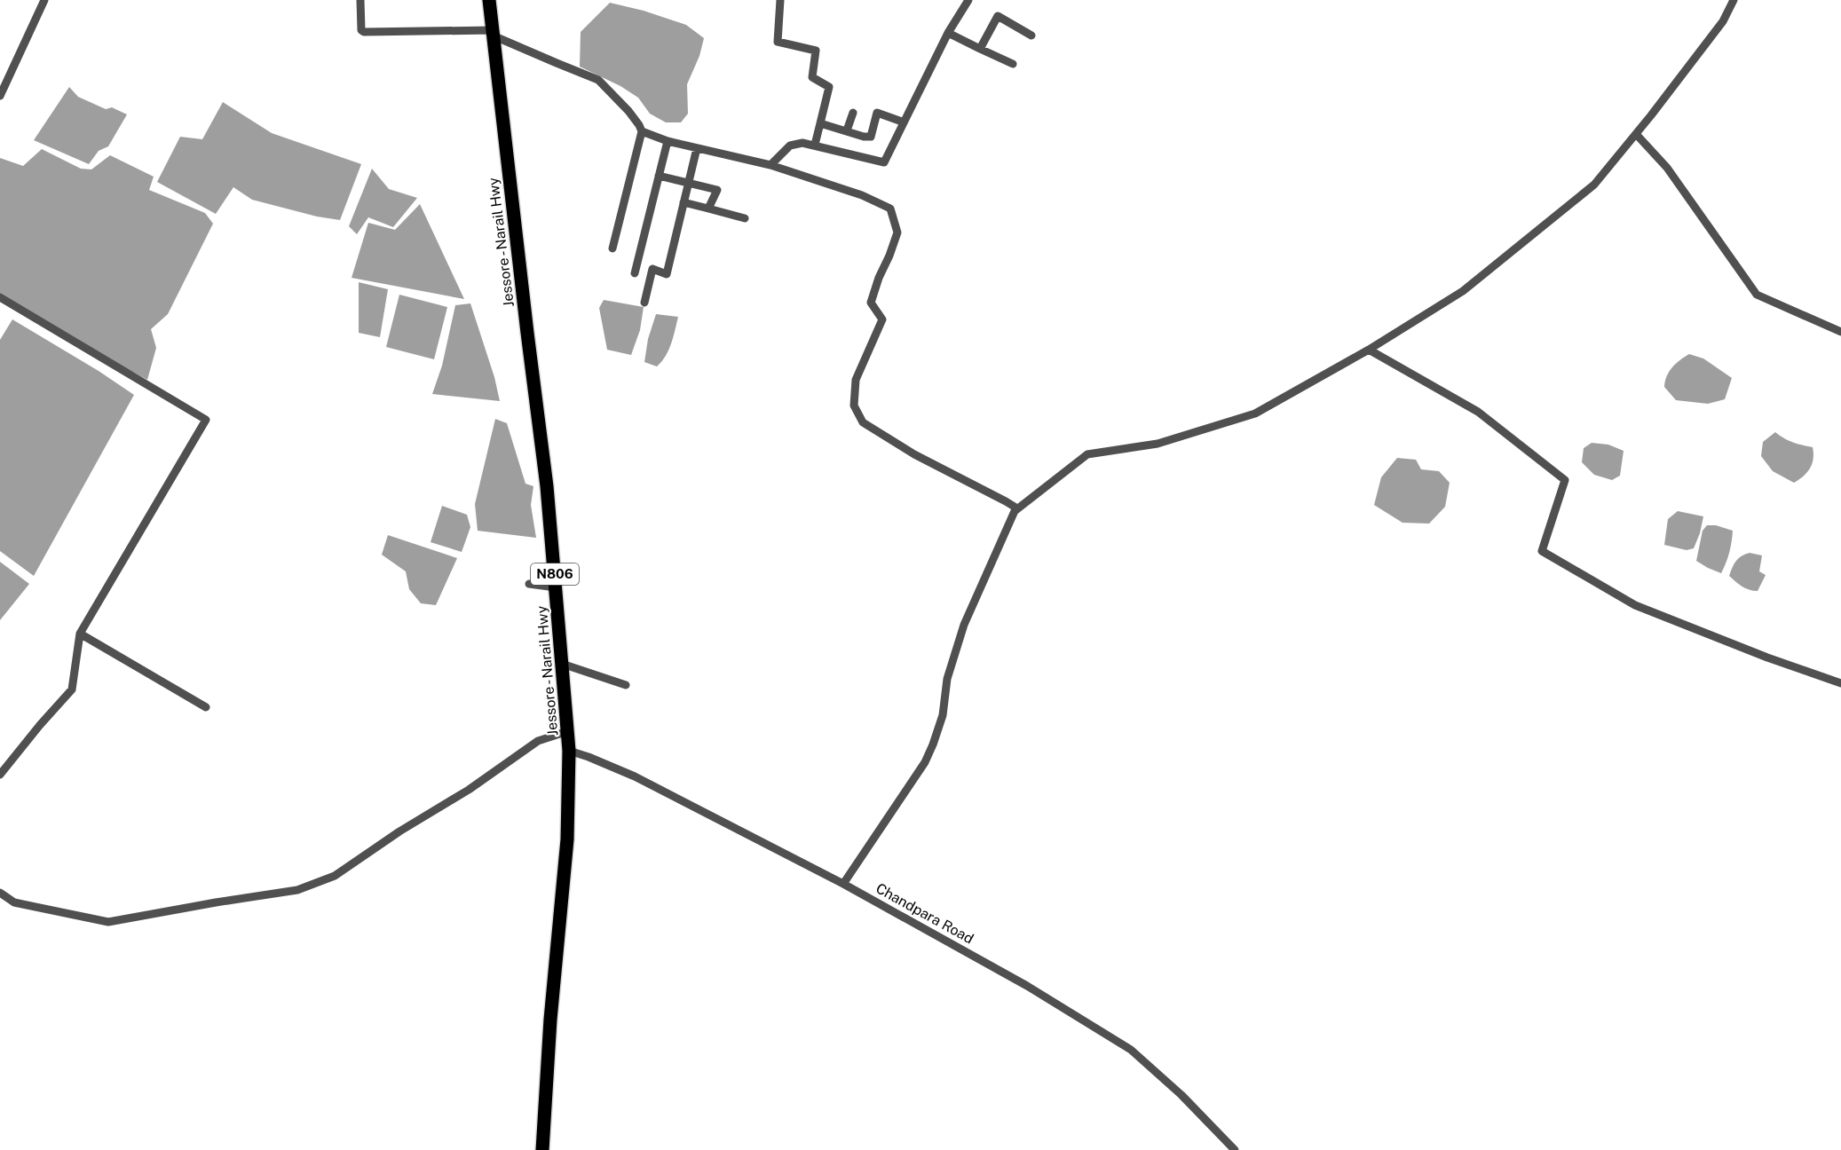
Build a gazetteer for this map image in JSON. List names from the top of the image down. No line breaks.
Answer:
{"streets":{"highway":["Jessore - Narail Hwy","N806"],"street":["Chandpara Road"]},"crossings":[["Jessore - Narail Hwy","Chandpara Road"]]}
